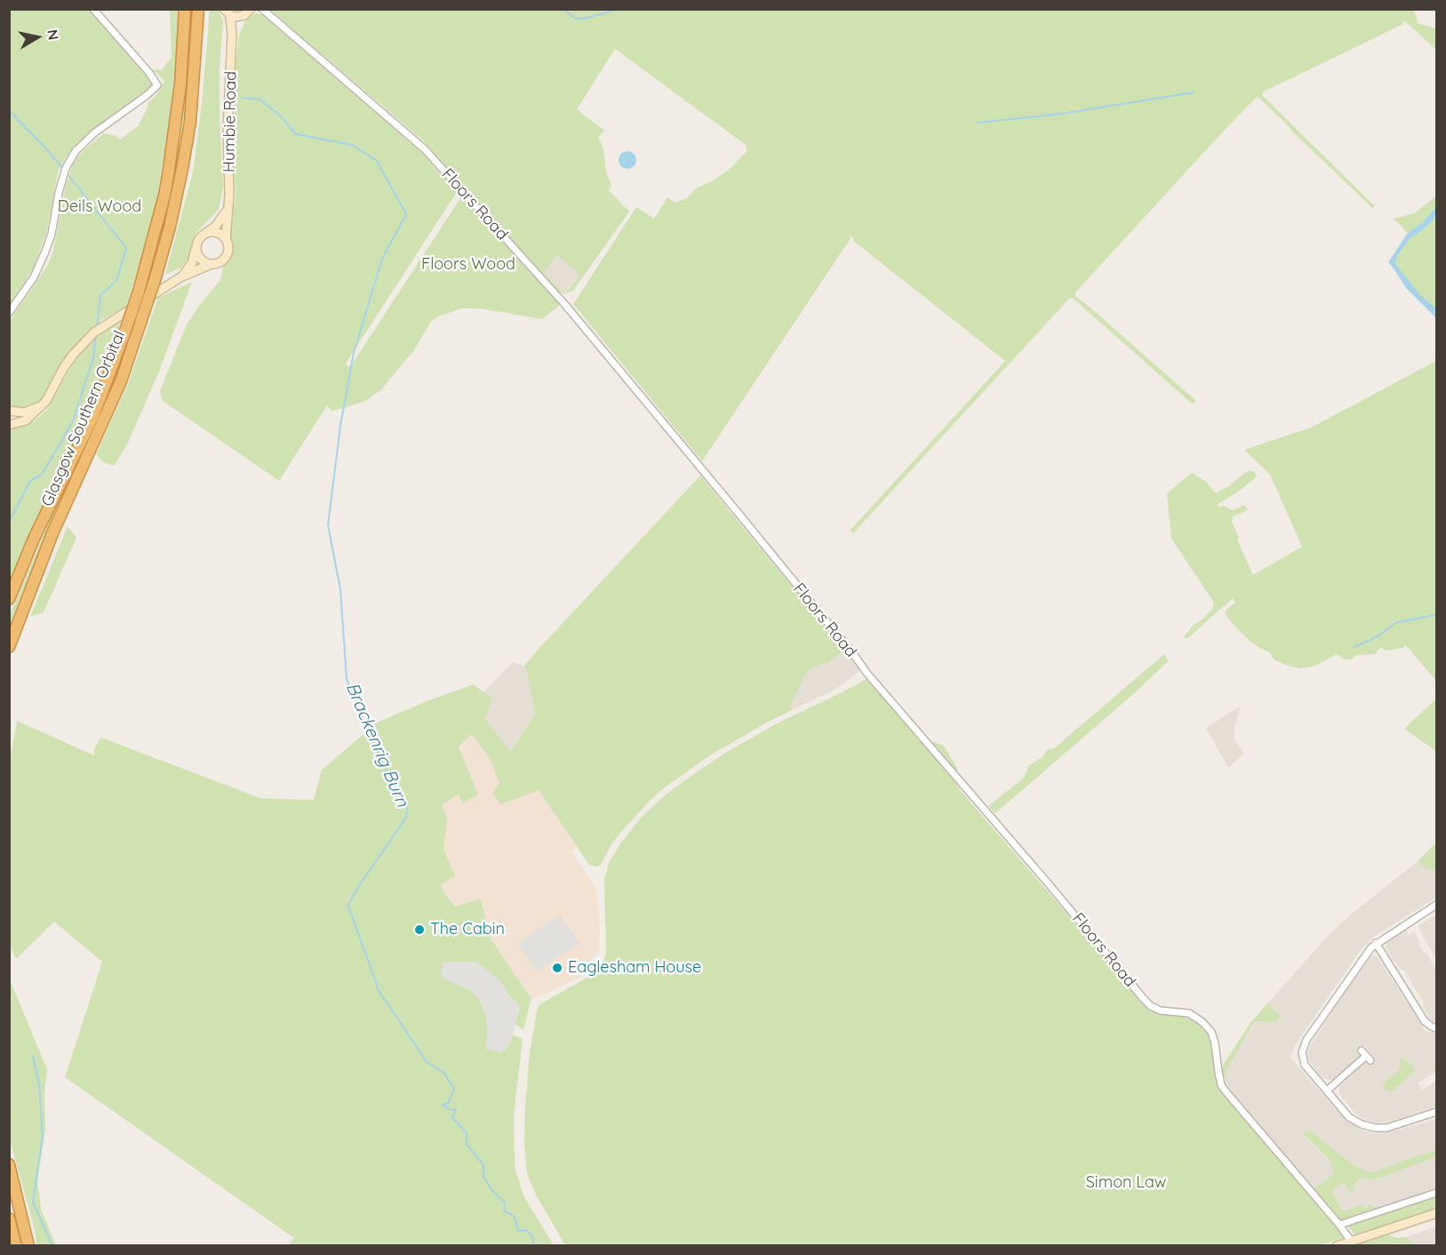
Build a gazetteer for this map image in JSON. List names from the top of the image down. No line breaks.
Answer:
{"streets":{"highway":["Glasgow Southern Orbital"],"street":["Humbie Road","Floors Road"]},"water":["Brackenrig Burn"],"parks":["Deils Wood","Floors Wood","Simon Law"],"places":["The Cabin","Eaglesham House"],"north":"right"}
